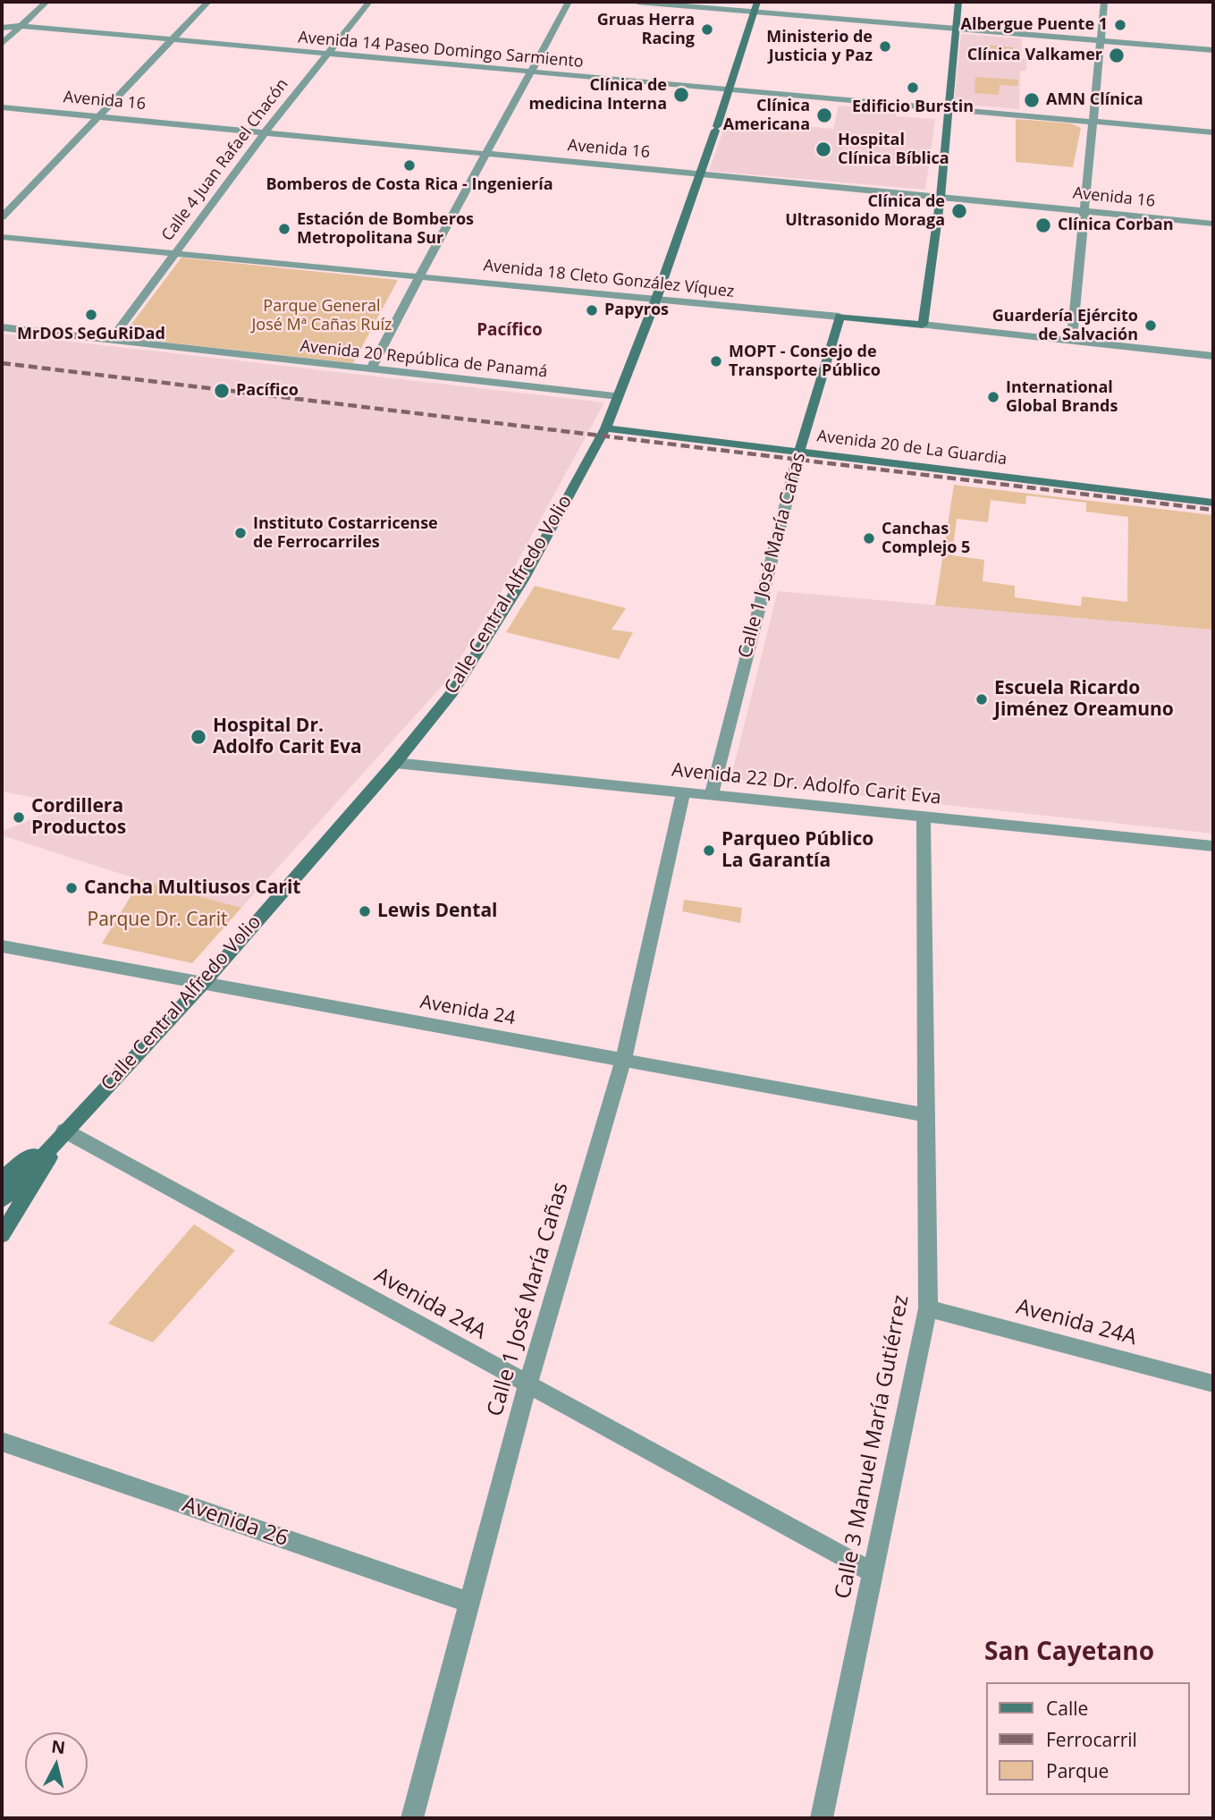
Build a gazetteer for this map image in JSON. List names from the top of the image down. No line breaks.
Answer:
{"streets":{"street":["Avenida 14 Paseo Domingo Sarmiento","Avenida 16","Calle 4 Juan Rafael Chacón","Avenida 18 Cleto González Víquez","Avenida 20 República de Panamá","Avenida 20 de La Guardia","Calle 1 José María Cañas","Calle Central Alfredo Volio","Avenida 22 Dr. Adolfo Carit Eva","Avenida 24","Avenida 24A","Calle 3 Manuel María Gutiérrez","Avenida 26"]},"crossings":[["Avenida 14 Paseo Domingo Sarmiento","Calle 4 Juan Rafael Chacón"],["Avenida 14 Paseo Domingo Sarmiento","Calle Central Alfredo Volio"],["Avenida 16","Calle 4 Juan Rafael Chacón"],["Avenida 16","Calle Central Alfredo Volio"],["Calle 4 Juan Rafael Chacón","Avenida 18 Cleto González Víquez"],["Calle 4 Juan Rafael Chacón","Avenida 20 República de Panamá"],["Avenida 18 Cleto González Víquez","Calle 1 José María Cañas"],["Avenida 18 Cleto González Víquez","Calle Central Alfredo Volio"],["Avenida 20 República de Panamá","Calle Central Alfredo Volio"],["Avenida 20 de La Guardia","Calle 1 José María Cañas"],["Avenida 20 de La Guardia","Calle Central Alfredo Volio"],["Calle 1 José María Cañas","Avenida 22 Dr. Adolfo Carit Eva"],["Calle 1 José María Cañas","Avenida 24"],["Calle 1 José María Cañas","Avenida 24A"],["Calle 1 José María Cañas","Avenida 26"],["Calle Central Alfredo Volio","Avenida 22 Dr. Adolfo Carit Eva"],["Calle Central Alfredo Volio","Avenida 24"],["Calle Central Alfredo Volio","Avenida 24A"],["Avenida 22 Dr. Adolfo Carit Eva","Calle 3 Manuel María Gutiérrez"],["Avenida 24","Calle 3 Manuel María Gutiérrez"],["Avenida 24A","Calle 3 Manuel María Gutiérrez"]],"districts":["Pacífico","San Cayetano"],"parks":["Parque General José Mª Cañas Ruíz","Parque Dr. Carit"],"places":["Albergue Puente 1","Gruas Herra Racing","Ministerio de Justicia y Paz","Clínica Valkamer","Edificio Burstin","Clínica de medicina Interna","AMN Clínica","Clínica Americana","Hospital Clínica Bíblica","Bomberos de Costa Rica - Ingeniería","Clínica de Ultrasonido Moraga","Clínica Corban","Estación de Bomberos Metropolitana Sur","Papyros","MrDOS SeGuRiDad","Guardería Ejército de Salvación","MOPT - Consejo de Transporte Público","Pacífico","International Global Brands","Instituto Costarricense de Ferrocarriles","Canchas Complejo 5","Escuela Ricardo Jiménez Oreamuno","Hospital Dr. Adolfo Carit Eva","Cordillera Productos","Parqueo Público La Garantía","Cancha Multiusos Carit","Lewis Dental"],"legend":["Calle","Ferrocarril","Parque"],"north":"top"}
